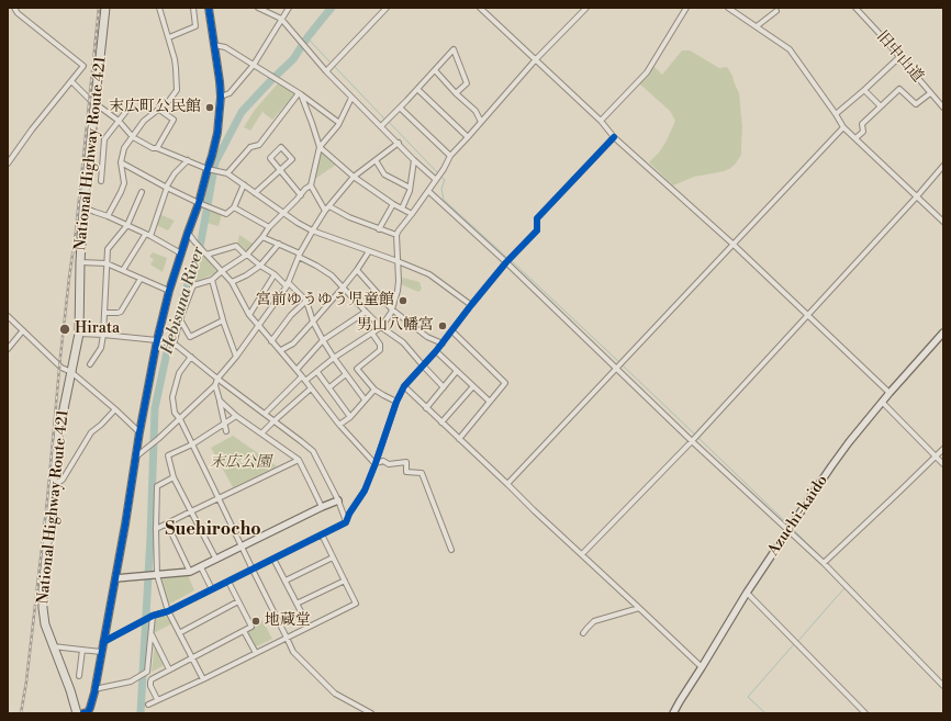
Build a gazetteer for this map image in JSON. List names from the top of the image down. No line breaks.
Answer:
{"streets":{"highway":["National Highway Route 421"],"street":["旧中山道","Azuchi-kaido"]},"districts":["Suehirocho"],"water":["Hebisuna River"],"parks":["末広公園"],"places":["末広町公民館","宮前ゆうゆう児童館","男山八幡宮","Hirata","地蔵堂"]}
